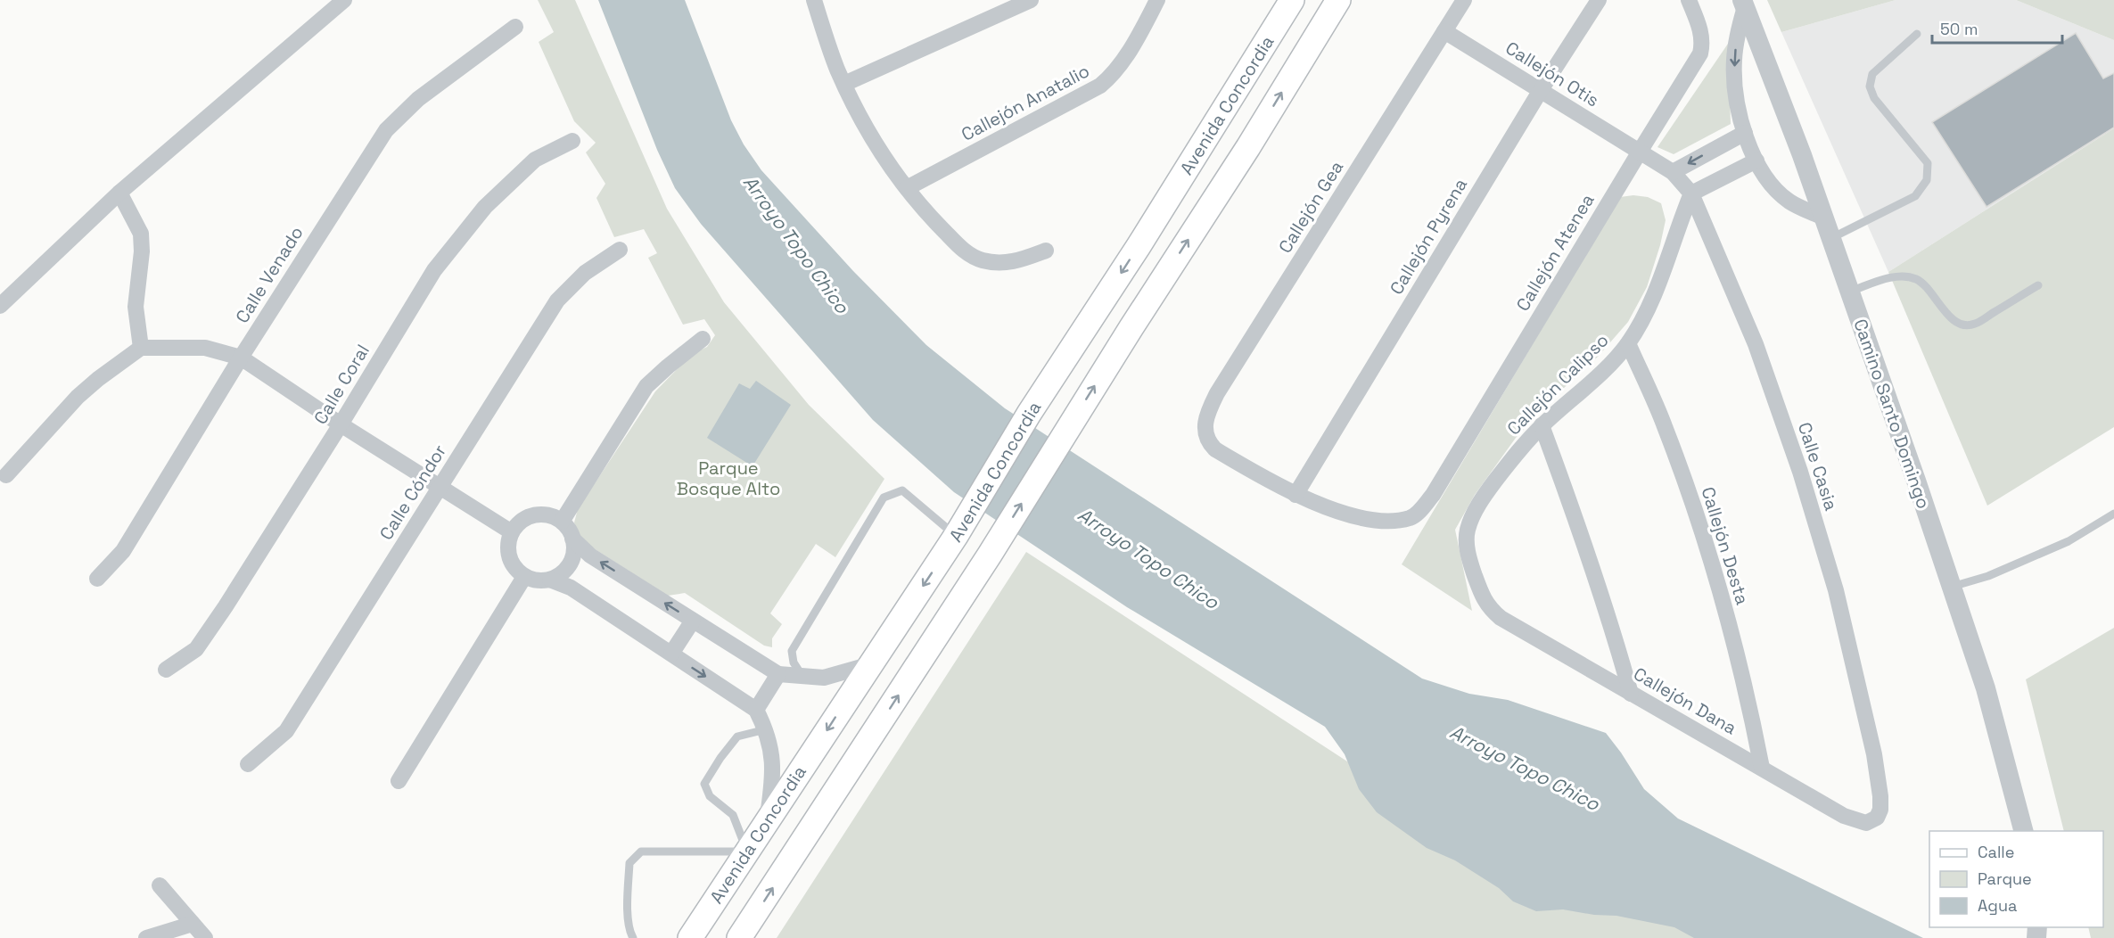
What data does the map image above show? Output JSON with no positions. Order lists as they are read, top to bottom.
{
  "streets": {
    "main road": ["Avenida Concordia"],
    "street": [
      "Callejón Otis",
      "Callejón Anatalio",
      "Callejón Gea",
      "Callejón Pyrena",
      "Callejón Atenea",
      "Calle Venado",
      "Calle Coral",
      "Callejón Calipso",
      "Camino Santo Domingo",
      "Calle Casia",
      "Calle Cóndor",
      "Callejón Desta",
      "Callejón Dana"
    ]
  },
  "crossings": [
    ["Callejón Otis", "Callejón Gea"],
    ["Callejón Otis", "Callejón Pyrena"],
    ["Callejón Otis", "Callejón Atenea"],
    ["Callejón Otis", "Calle Casia"],
    ["Callejón Gea", "Callejón Pyrena"],
    ["Callejón Gea", "Callejón Atenea"],
    ["Callejón Pyrena", "Callejón Atenea"],
    ["Callejón Atenea", "Calle Casia"],
    ["Callejón Calipso", "Calle Casia"],
    ["Callejón Calipso", "Callejón Desta"],
    ["Callejón Calipso", "Callejón Dana"],
    ["Calle Casia", "Callejón Dana"],
    ["Callejón Desta", "Callejón Dana"]
  ],
  "water": ["Arroyo Topo Chico"],
  "parks": ["Parque Bosque Alto"],
  "legend": ["Calle", "Parque", "Agua"],
  "scale_bar": "50 m"
}
